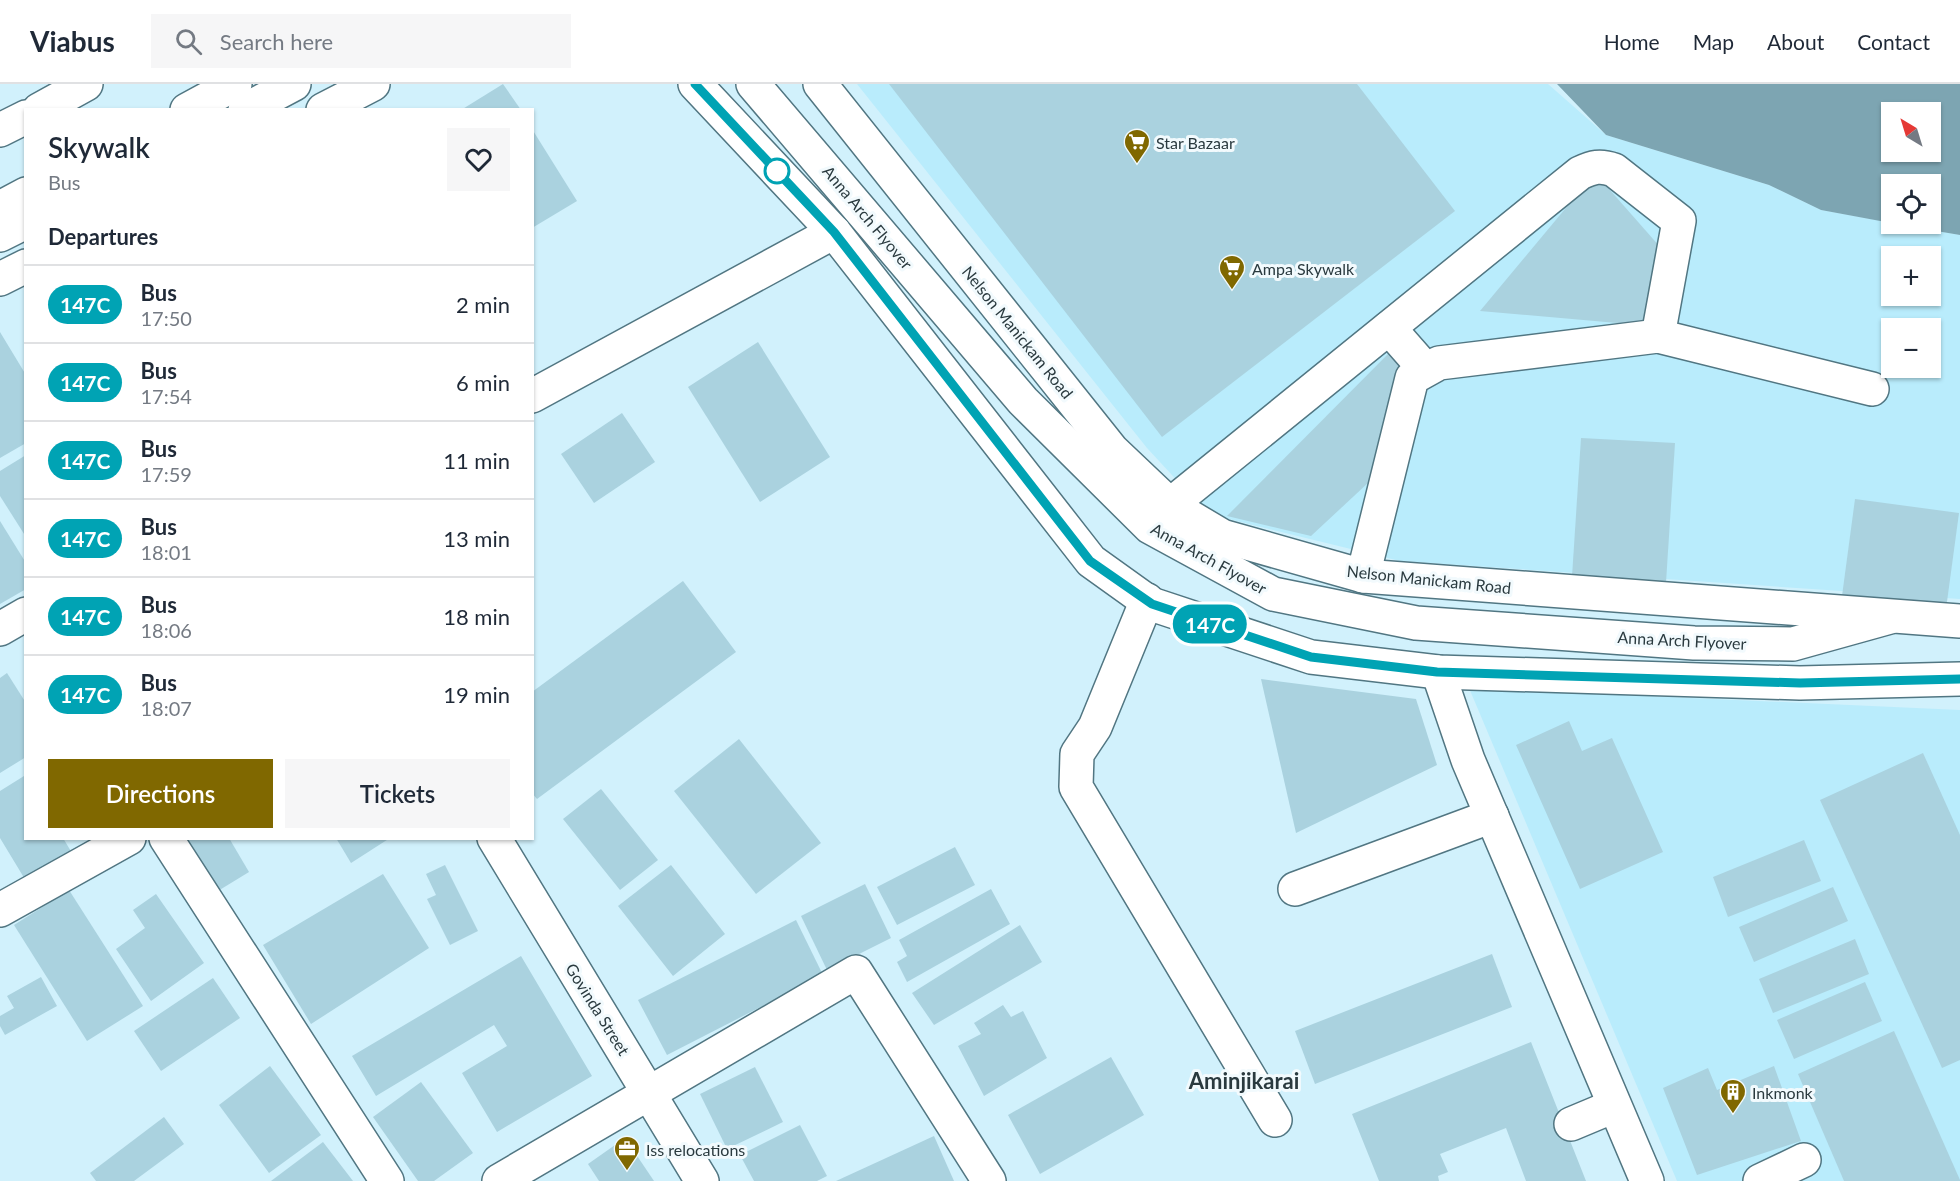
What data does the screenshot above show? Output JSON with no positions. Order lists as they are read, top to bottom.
{
  "streets": {
    "main road": ["Anna Arch Flyover", "Nelson Manickam Road", "Govinda Street"]
  },
  "crossings": [
    ["Anna Arch Flyover", "Nelson Manickam Road"]
  ],
  "districts": ["Aminjikarai"],
  "places": {
    "supermarket": ["Star Bazaar", "Ampa Skywalk"],
    "building": ["Inkmonk"],
    "office": ["Iss relocations"]
  },
  "lines": ["bus line 147C"],
  "north": "top left",
  "page": {
    "header": "Viabus",
    "search": "Search here",
    "nav": [
      "Home",
      "Map",
      "About",
      "Contact"
    ],
    "on_map": "147C",
    "map_buttons": ["+", "−"],
    "heading": [
      ["Skywalk", "Bus"],
      "Departures"
    ],
    "list": [
      {
        "mark": "147C",
        "name": "Bus",
        "note": "17:50",
        "value": "2 min"
      },
      {
        "mark": "147C",
        "name": "Bus",
        "note": "17:54",
        "value": "6 min"
      },
      {
        "mark": "147C",
        "name": "Bus",
        "note": "17:59",
        "value": "11 min"
      },
      {
        "mark": "147C",
        "name": "Bus",
        "note": "18:01",
        "value": "13 min"
      },
      {
        "mark": "147C",
        "name": "Bus",
        "note": "18:06",
        "value": "18 min"
      },
      {
        "mark": "147C",
        "name": "Bus",
        "note": "18:07",
        "value": "19 min"
      }
    ],
    "buttons": ["Directions", "Tickets"]
  }
}
